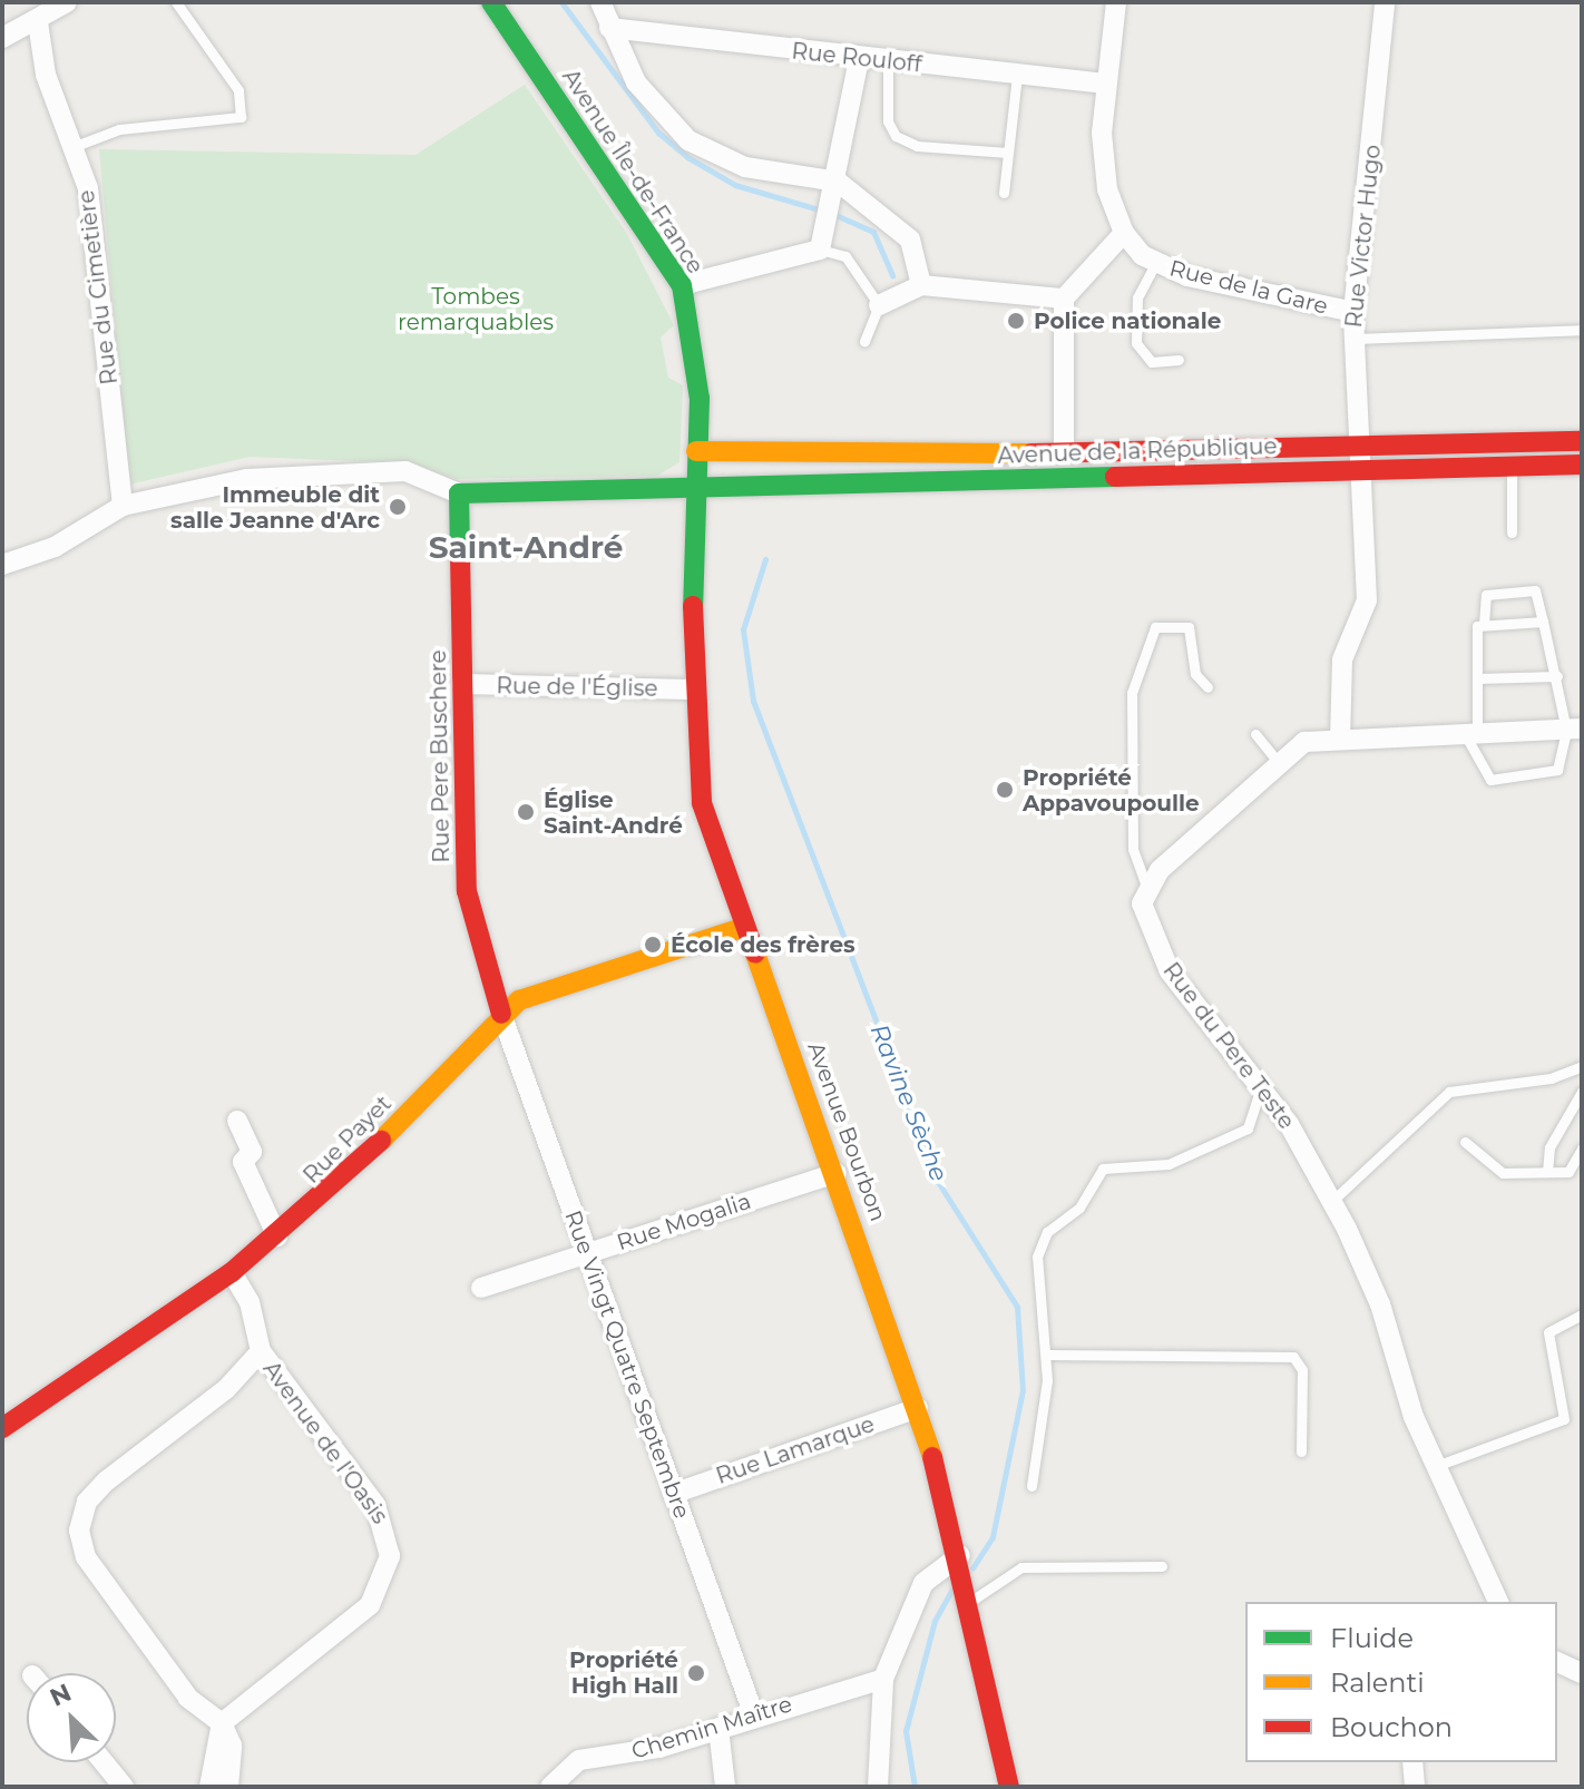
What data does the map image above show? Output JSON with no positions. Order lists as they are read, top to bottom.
{
  "streets": {
    "main road": [
      "Avenue Île-de-France",
      "Avenue de la République",
      "Rue Pere Buschere",
      "Avenue Bourbon",
      "Rue Payet"
    ],
    "street": [
      "Rue Rouloff",
      "Rue Victor Hugo",
      "Rue du Cimetière",
      "Rue de la Gare",
      "Rue de l'Église",
      "Rue du Pere Teste",
      "Rue Mogalia",
      "Rue Vingt Quatre Septembre",
      "Avenue de l'Oasis",
      "Rue Lamarque",
      "Chemin Maître"
    ]
  },
  "crossings": [
    ["Rue Rouloff", "Rue de la Gare"],
    ["Avenue Île-de-France", "Avenue de la République"],
    ["Avenue Île-de-France", "Avenue Bourbon"],
    ["Rue Victor Hugo", "Rue de la Gare"],
    ["Rue Victor Hugo", "Avenue de la République"],
    ["Avenue de la République", "Rue Pere Buschere"],
    ["Avenue de la République", "Avenue Bourbon"],
    ["Rue de l'Église", "Rue Pere Buschere"],
    ["Rue de l'Église", "Avenue Bourbon"],
    ["Rue Pere Buschere", "Rue Payet"],
    ["Rue Pere Buschere", "Rue Vingt Quatre Septembre"],
    ["Avenue Bourbon", "Rue Payet"],
    ["Avenue Bourbon", "Rue Mogalia"],
    ["Avenue Bourbon", "Rue Lamarque"],
    ["Rue Payet", "Rue Vingt Quatre Septembre"],
    ["Rue Mogalia", "Rue Vingt Quatre Septembre"],
    ["Rue Vingt Quatre Septembre", "Rue Lamarque"],
    ["Rue Vingt Quatre Septembre", "Chemin Maître"]
  ],
  "districts": ["Saint-André"],
  "water": ["Ravine Sèche"],
  "parks": ["Tombes remarquables"],
  "places": [
    "Police nationale",
    "Immeuble dit salle Jeanne d'Arc",
    "Propriété Appavoupoulle",
    "Église Saint-André",
    "École des frères",
    "Propriété High Hall"
  ],
  "legend": ["Fluide", "Ralenti", "Bouchon"],
  "north": "top left"
}
